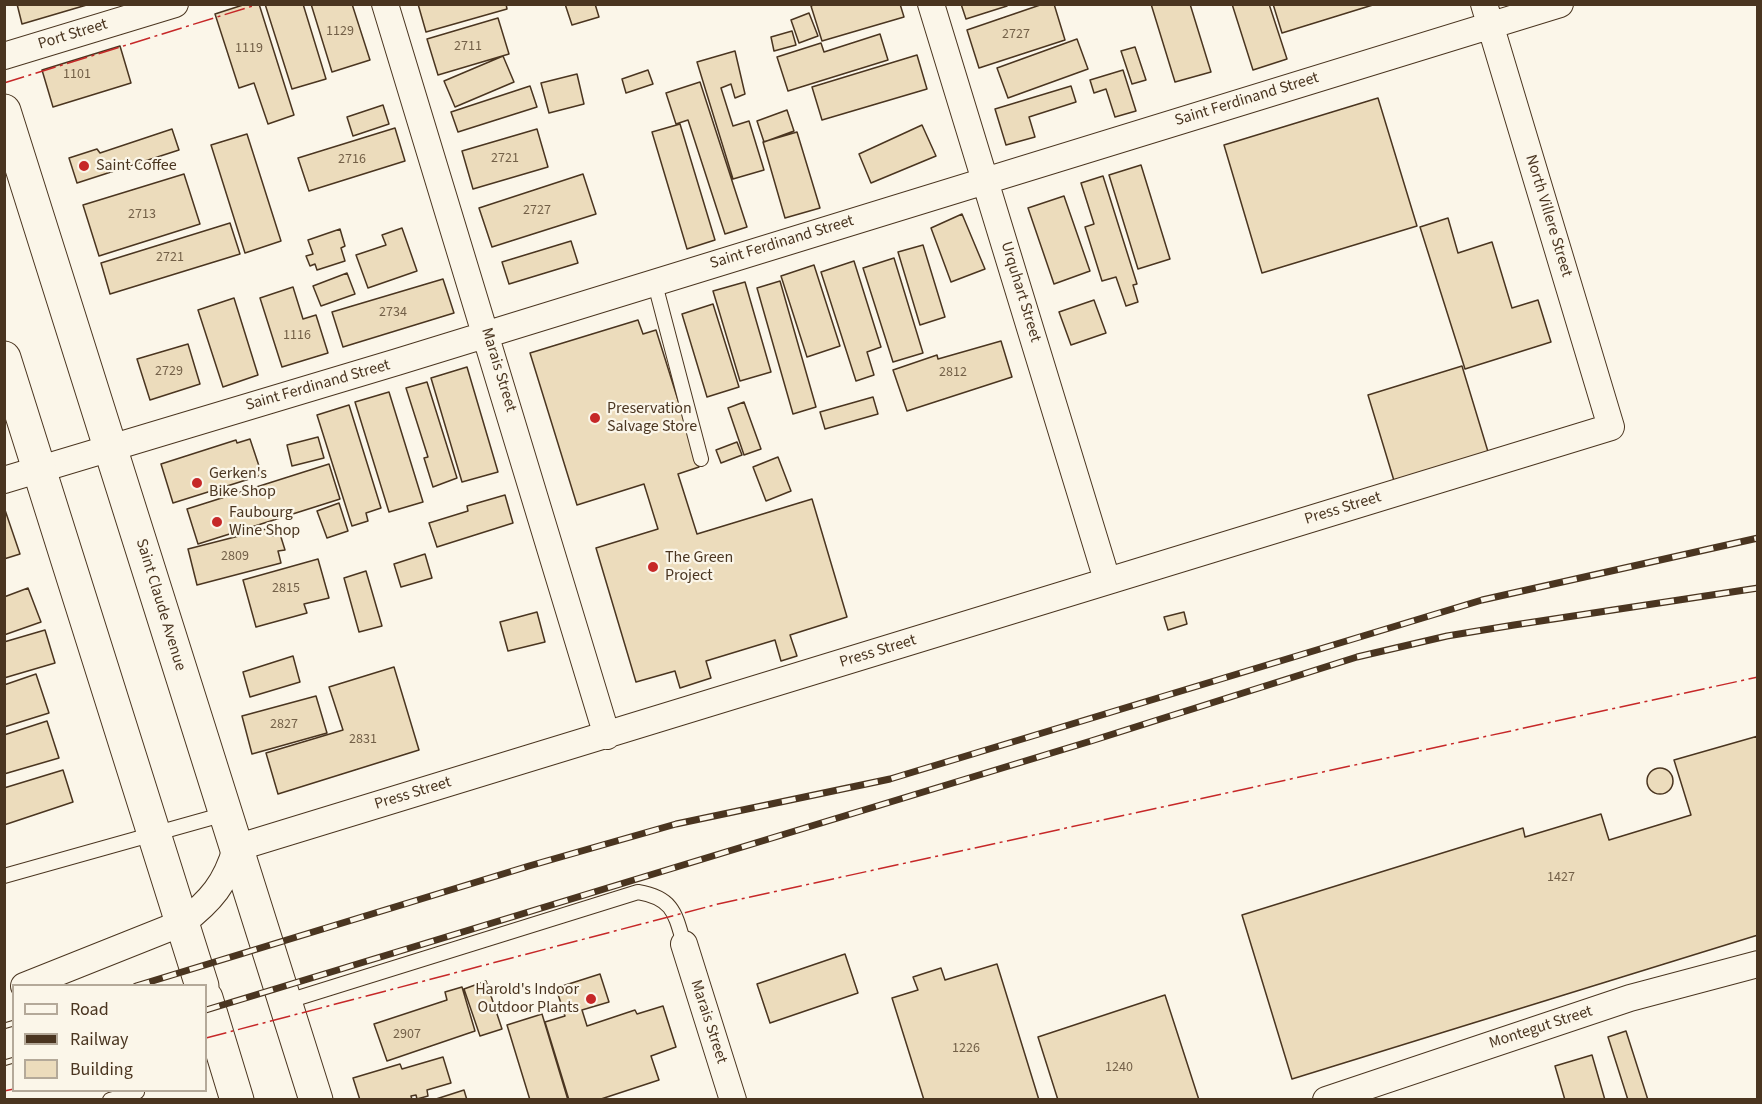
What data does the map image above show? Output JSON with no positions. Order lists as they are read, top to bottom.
{
  "streets": {
    "main road": ["Saint Claude Avenue"],
    "street": [
      "Port Street",
      "Saint Ferdinand Street",
      "North Villere Street",
      "Urquhart Street",
      "Marais Street",
      "Press Street",
      "Montegut Street"
    ]
  },
  "crossings": [
    ["Saint Ferdinand Street", "North Villere Street"],
    ["Saint Ferdinand Street", "Urquhart Street"],
    ["Saint Ferdinand Street", "Marais Street"],
    ["Saint Ferdinand Street", "Saint Claude Avenue"],
    ["North Villere Street", "Press Street"],
    ["Urquhart Street", "Press Street"],
    ["Marais Street", "Press Street"],
    ["Press Street", "Saint Claude Avenue"]
  ],
  "places": [
    "Saint Coffee",
    "Preservation Salvage Store",
    "Gerken's Bike Shop",
    "Faubourg Wine Shop",
    "The Green Project",
    "Harold's Indoor Outdoor Plants"
  ],
  "house_numbers": [
    "1129",
    "2727",
    "2711",
    "1119",
    "1101",
    "2721",
    "2716",
    "2727",
    "2713",
    "2721",
    "2734",
    "1116",
    "2729",
    "2812",
    "2809",
    "2815",
    "2827",
    "2831",
    "1427",
    "2907",
    "1226",
    "1240"
  ],
  "legend": ["Road", "Railway", "Building"]
}
